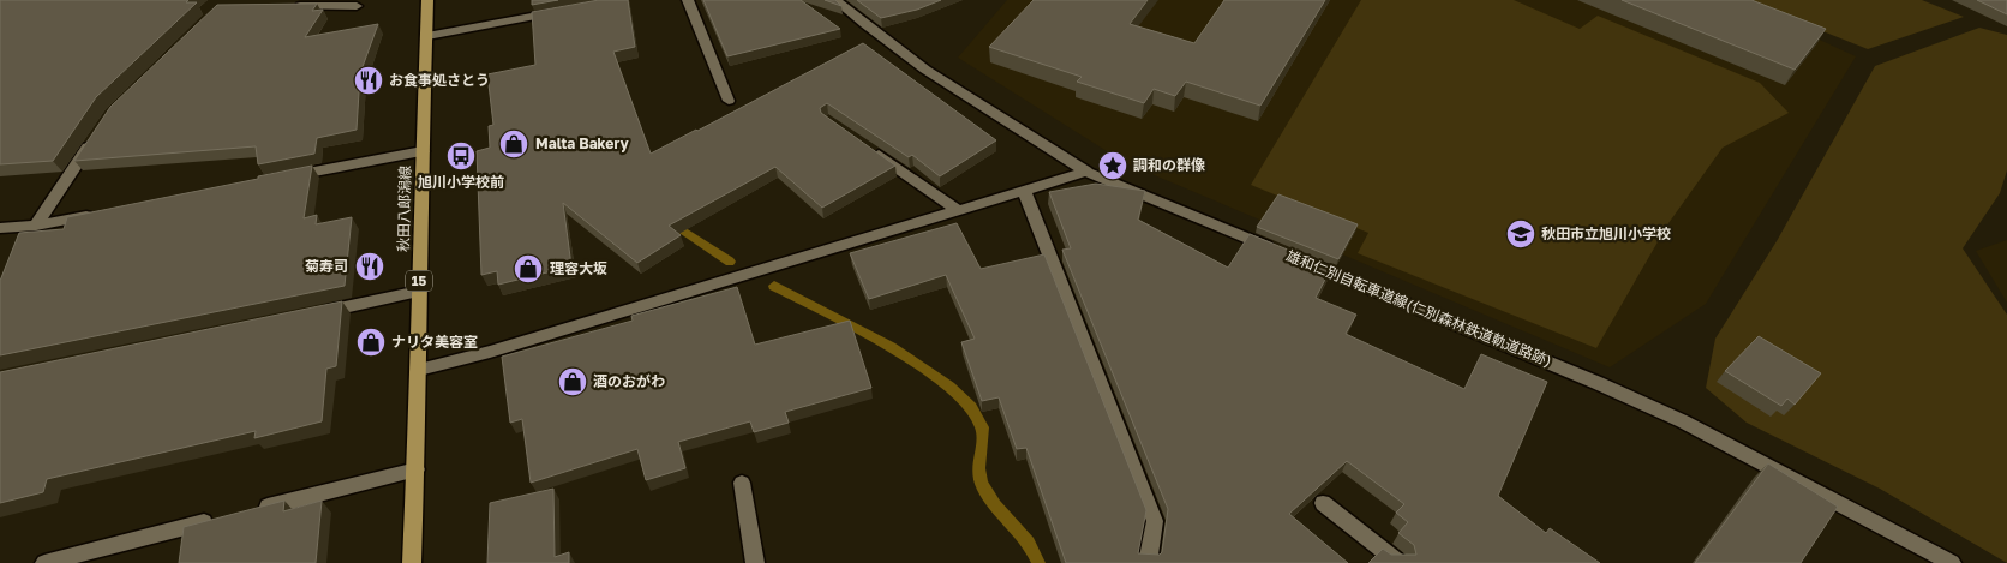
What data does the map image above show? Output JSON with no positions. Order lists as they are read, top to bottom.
{
  "streets": {
    "main road": ["秋田八郎潟線", "15"],
    "street": ["雄和仁別自転車道線(仁別森林鉄道軌道路跡)"]
  },
  "places": {
    "restaurant": ["お食事処さとう", "菊寿司"],
    "shop": [
      "Malta Bakery",
      "理容大坂",
      "ナリタ美容室",
      "酒のおがわ"
    ],
    "bus stop": ["旭川小学校前"],
    "place": ["調和の群像"],
    "school or university": ["秋田市立旭川小学校"]
  }
}
